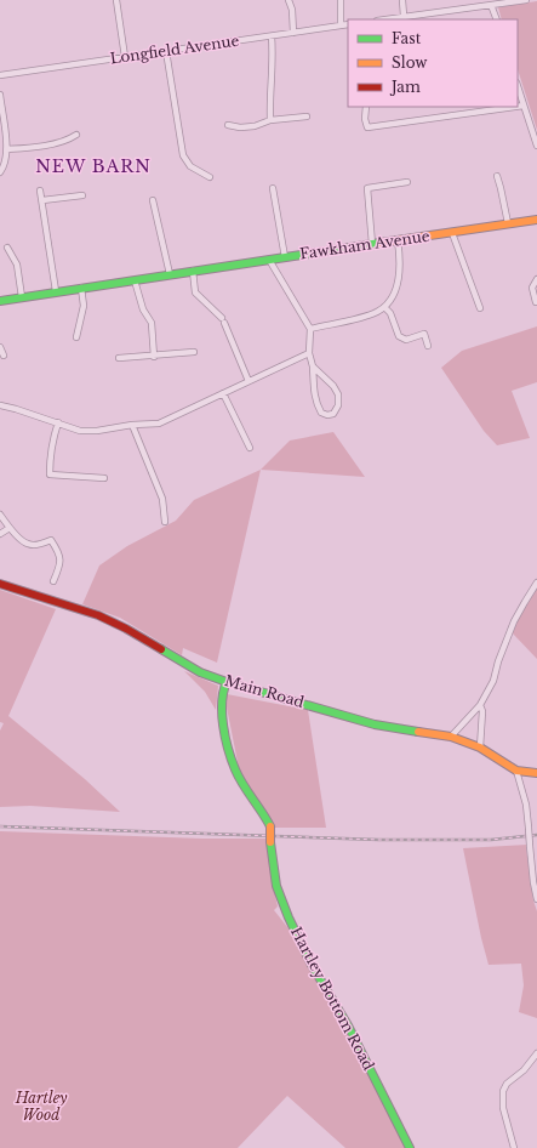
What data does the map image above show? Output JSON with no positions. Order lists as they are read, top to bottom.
{
  "streets": {
    "street": [
      "Longfield Avenue",
      "Fawkham Avenue",
      "Main Road",
      "Hartley Bottom Road"
    ]
  },
  "crossings": [
    ["Main Road", "Hartley Bottom Road"]
  ],
  "districts": ["NEW BARN"],
  "parks": ["Hartley Wood"],
  "legend": ["Fast", "Slow", "Jam"]
}
